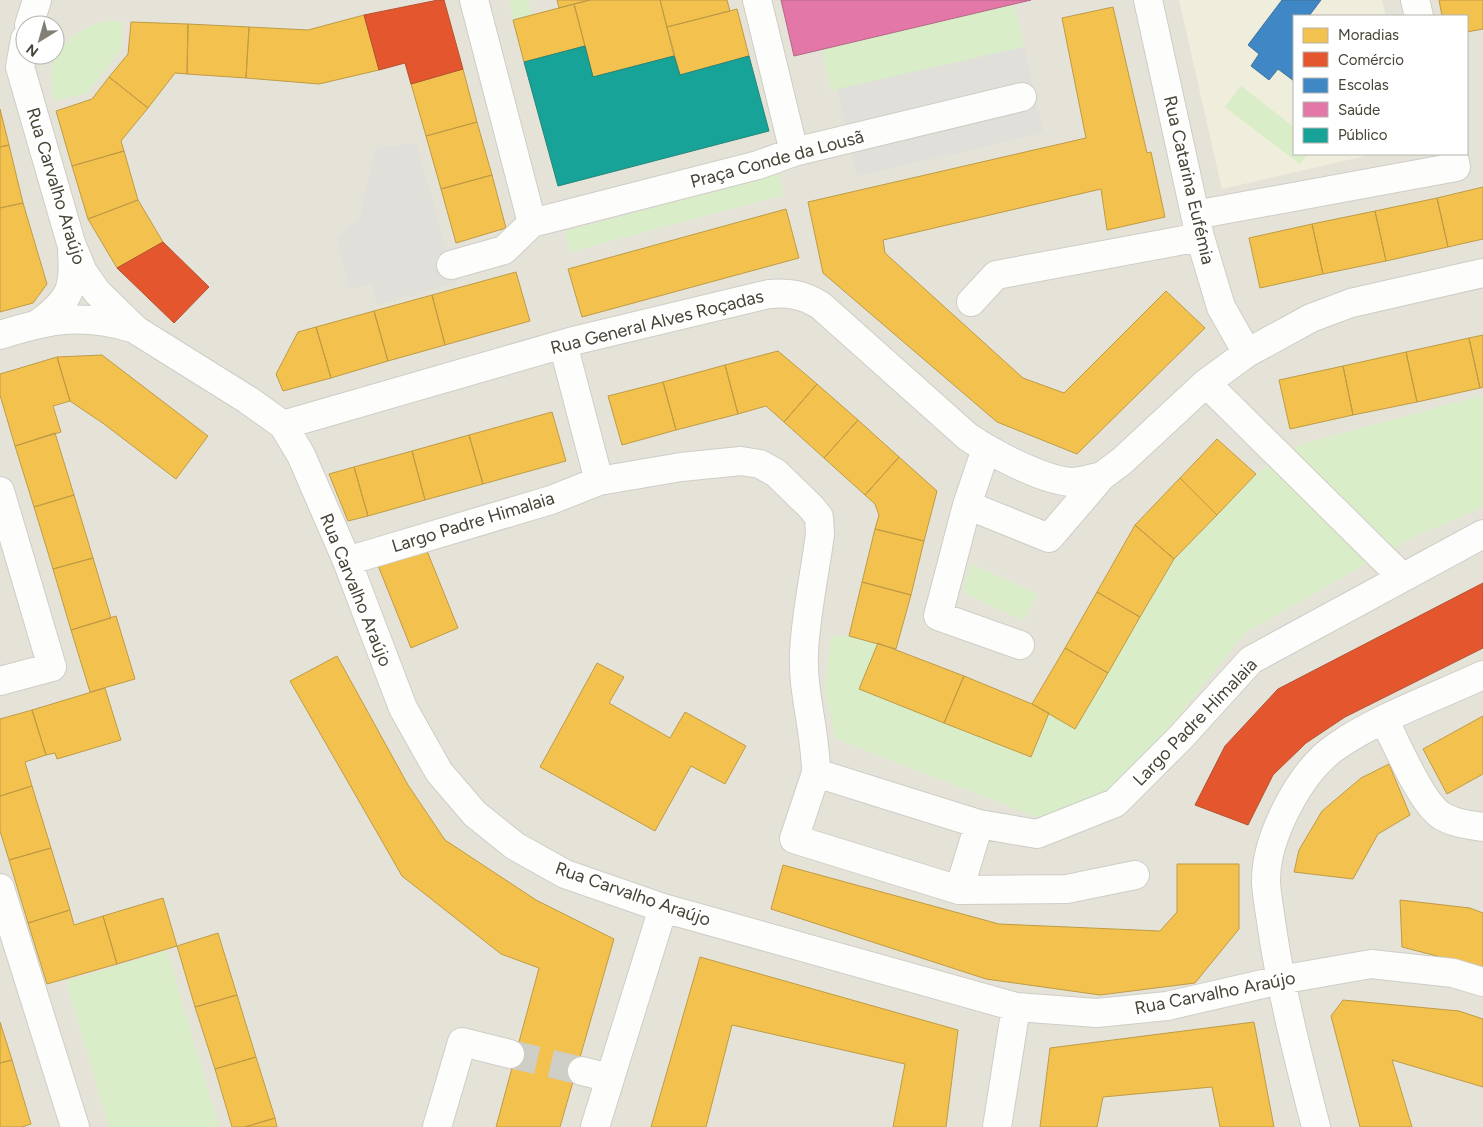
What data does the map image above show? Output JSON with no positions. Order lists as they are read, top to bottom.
{
  "streets": {
    "street": [
      "Praça Conde da Lousã",
      "Rua Catarina Eufémia",
      "Rua Carvalho Araújo",
      "Rua General Alves Roçadas",
      "Largo Padre Himalaia"
    ]
  },
  "crossings": [
    ["Rua Carvalho Araújo", "Rua General Alves Roçadas"],
    ["Rua Carvalho Araújo", "Largo Padre Himalaia"]
  ],
  "legend": [
    "Moradias",
    "Comércio",
    "Escolas",
    "Saúde",
    "Público"
  ],
  "north": "bottom left"
}
